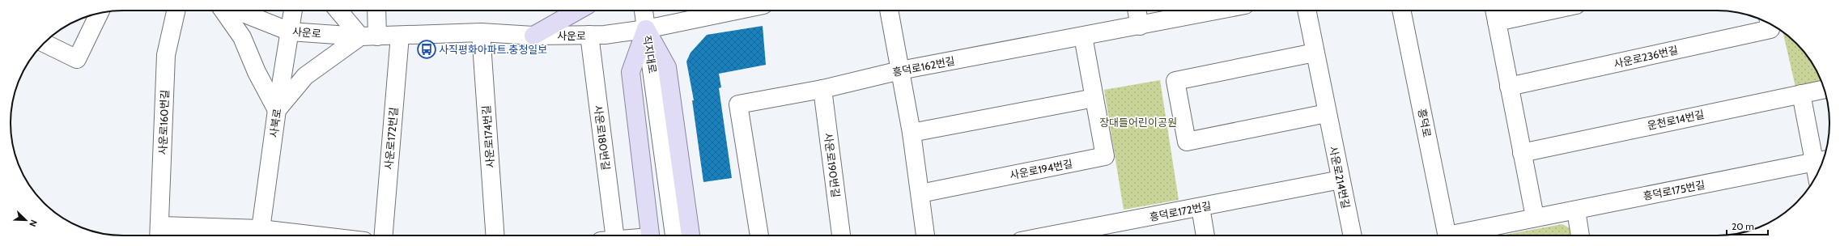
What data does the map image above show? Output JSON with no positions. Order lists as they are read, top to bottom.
{
  "streets": {
    "street": [
      "사운로",
      "직지대로",
      "사운로236번길",
      "흥덕로162번길",
      "운천로14번길",
      "사운로160번길",
      "사북로",
      "흥덕로",
      "사운로174번길",
      "사운로180번길",
      "사운로172번길",
      "사운로190번길",
      "사운로194번길",
      "사운로214번길",
      "흥덕로175번길",
      "흥덕로172번길"
    ]
  },
  "crossings": [
    ["사운로", "직지대로"],
    ["사운로", "사북로"],
    ["사운로", "사운로174번길"],
    ["사운로", "사운로180번길"],
    ["사운로", "사운로172번길"],
    ["흥덕로162번길", "사운로190번길"],
    ["흥덕로162번길", "사운로194번길"],
    ["사운로214번길", "흥덕로172번길"]
  ],
  "parks": ["장대들어린이공원"],
  "places": {
    "bus stop": ["사직평화아파트.충청일보"]
  },
  "scale_bar": "20 m",
  "north": "bottom right"
}
